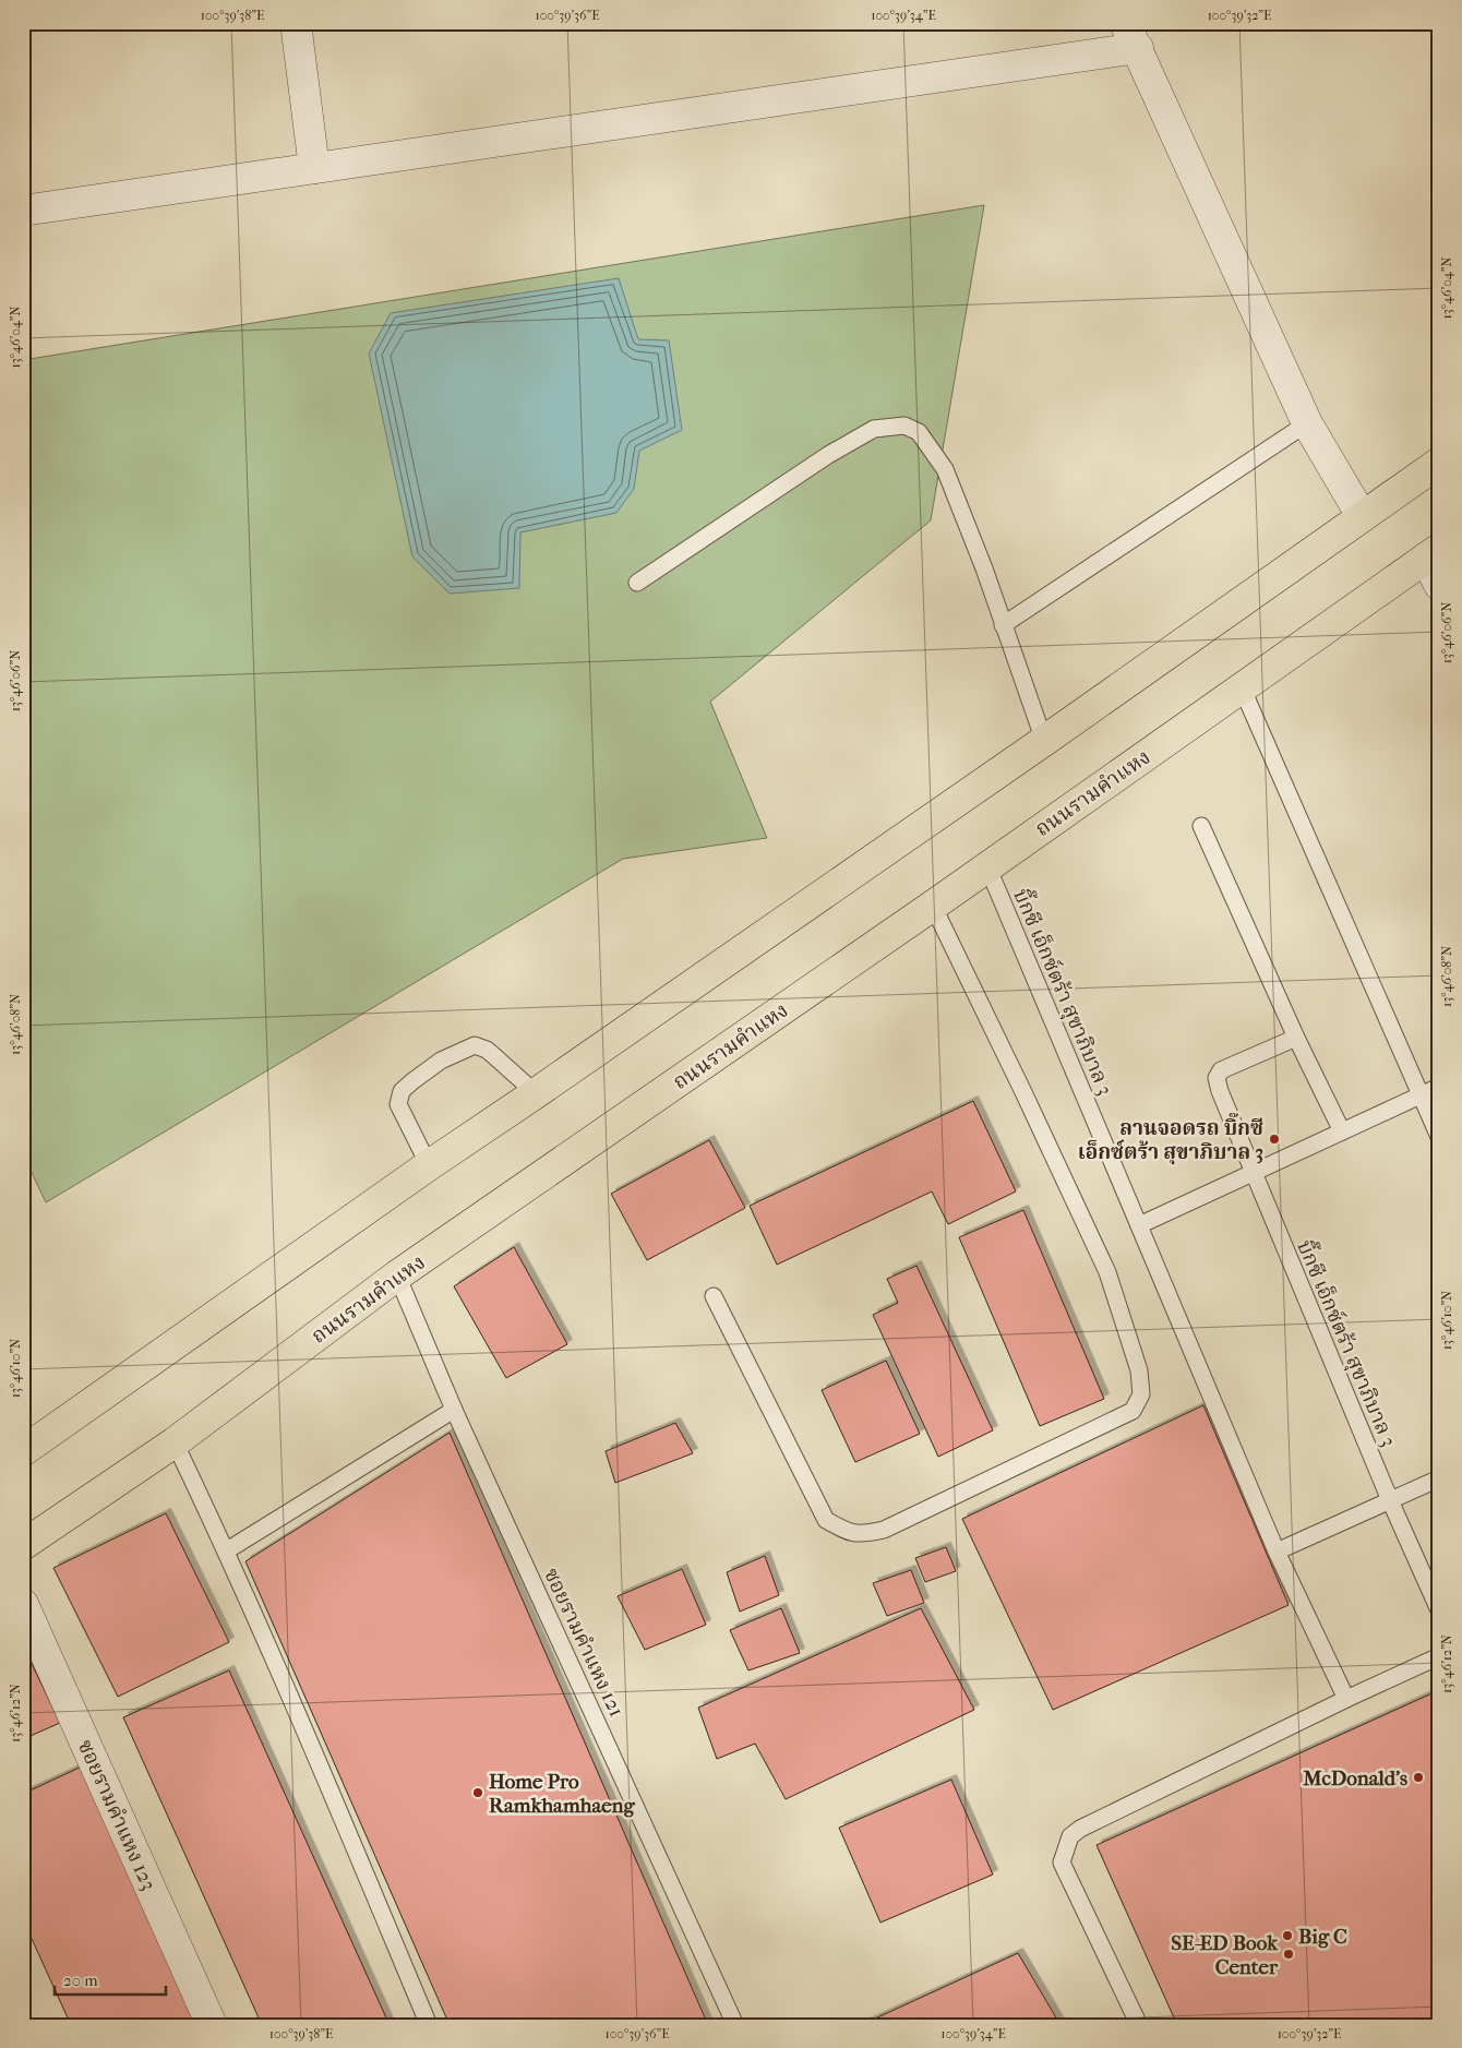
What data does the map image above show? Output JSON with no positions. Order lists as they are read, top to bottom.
{
  "streets": {
    "main road": ["ถนนรามคำแหง"],
    "street": ["ซอยรามคำแหง 123"],
    "lane": ["บิ๊กซี เอ็กซ์ตร้า สุขาภิบาล 3", "ซอยรามคำแหง 121"]
  },
  "crossings": [
    ["ถนนรามคำแหง", "บิ๊กซี เอ็กซ์ตร้า สุขาภิบาล 3"],
    ["ถนนรามคำแหง", "ซอยรามคำแหง 121"]
  ],
  "places": [
    "ลานจอดรถ บิ๊กซี เอ็กซ์ตร้า สุขาภิบาล 3",
    "McDonald's",
    "Home Pro Ramkhamhaeng",
    "Big C",
    "SE-ED Book Center"
  ],
  "scale_bar": "20 m",
  "coordinates": [
    "100°39'38\"E",
    "100°39'36\"E",
    "100°39'34\"E",
    "100°39'32\"E",
    "13°46'04\"N",
    "13°46'06\"N",
    "13°46'08\"N",
    "13°46'10\"N",
    "13°46'12\"N"
  ]
}
